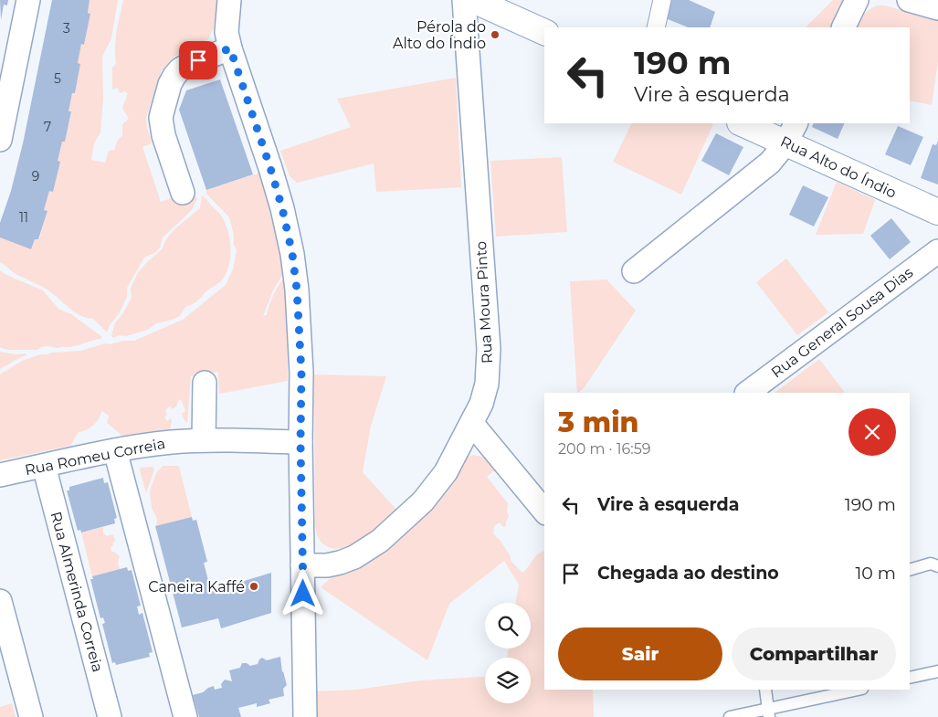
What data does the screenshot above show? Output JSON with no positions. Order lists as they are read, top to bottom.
{
  "streets": {
    "main road": ["Rua Alto do Índio"],
    "street": [
      "Rua Moura Pinto",
      "Rua General Sousa Dias",
      "Rua Romeu Correia",
      "Rua Almerinda Correia"
    ]
  },
  "crossings": [
    ["Rua Romeu Correia", "Rua Almerinda Correia"]
  ],
  "places": ["Pérola do Alto do Índio", "Caneira Kaffé"],
  "house_numbers": [
    "3",
    "5",
    "7",
    "9",
    "11"
  ],
  "page": {
    "turn": ["190 m", "Vire à esquerda"],
    "heading": ["3 min", "200 m · 16:59"],
    "list": [
      {
        "name": "Vire à esquerda",
        "value": "190 m"
      },
      {
        "name": "Chegada ao destino",
        "value": "10 m"
      }
    ],
    "buttons": ["Sair", "Compartilhar"]
  }
}
